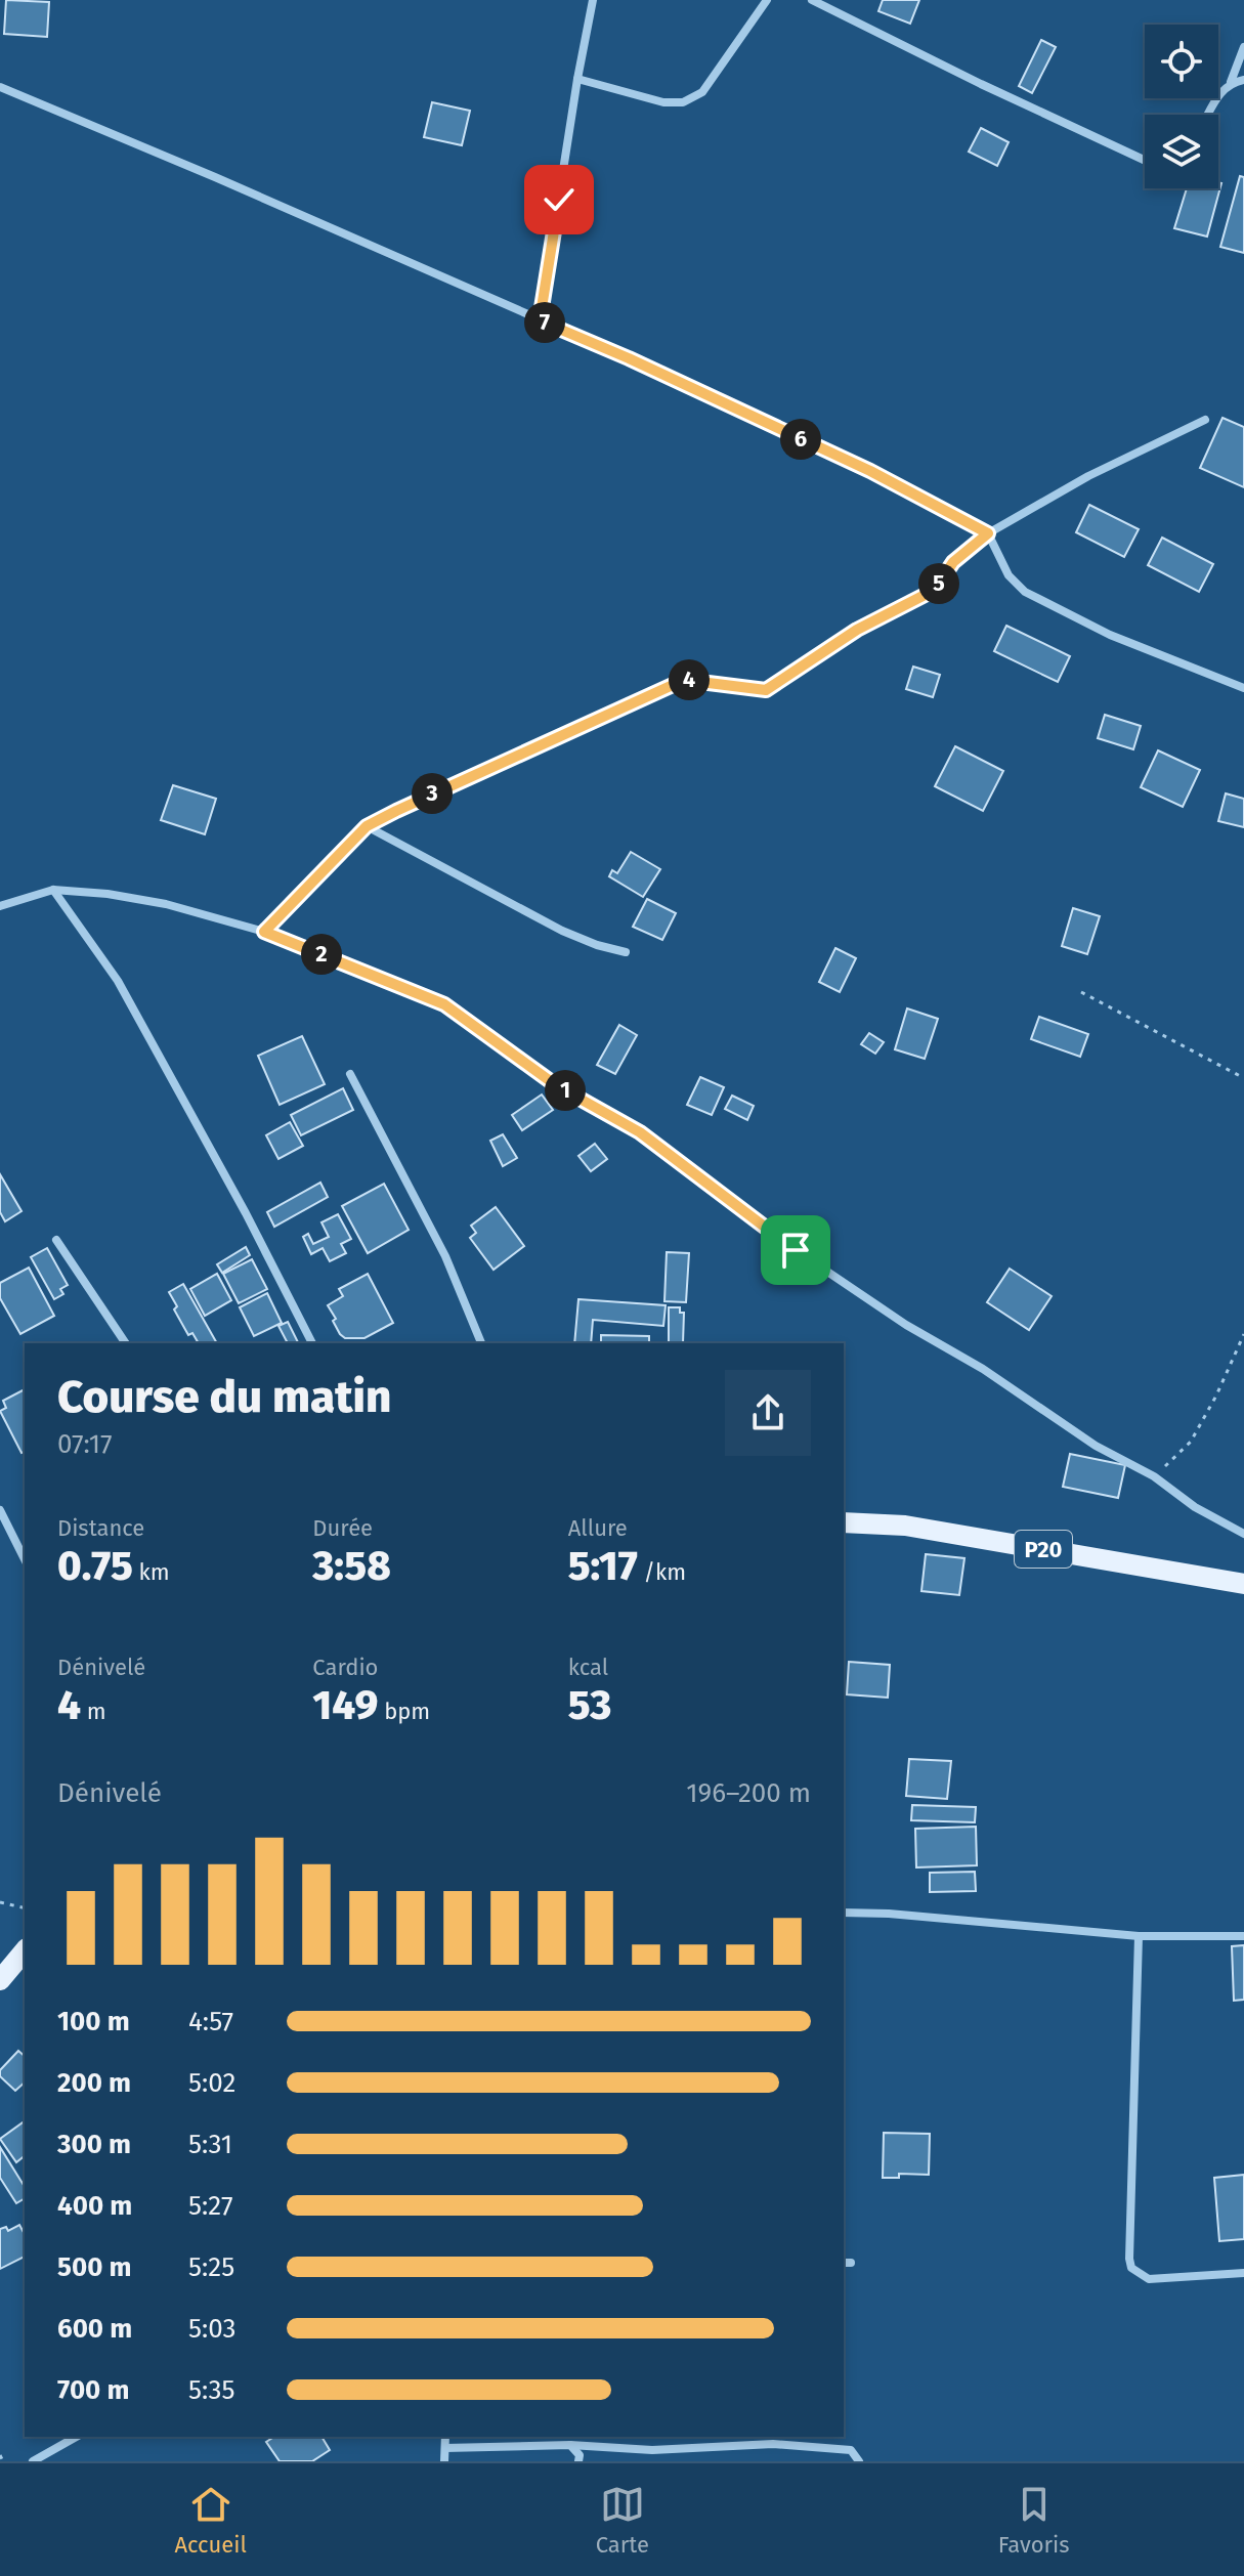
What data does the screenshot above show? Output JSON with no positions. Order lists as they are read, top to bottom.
{
  "streets": {
    "main road": ["P20"]
  },
  "page": {
    "pins": [
      "7",
      "6",
      "5",
      "4",
      "3",
      "2",
      "1"
    ],
    "heading": ["Course du matin", "07:17"],
    "stats": [
      ["Distance", "0.75 km"],
      ["Durée", "3:58"],
      ["Allure", "5:17 /km"],
      ["Dénivelé", "4 m"],
      ["Cardio", "149 bpm"],
      ["kcal", "53"]
    ],
    "chart": ["Dénivelé", "196–200 m"],
    "list": [
      {
        "name": "100 m",
        "note": "4:57"
      },
      {
        "name": "200 m",
        "note": "5:02"
      },
      {
        "name": "300 m",
        "note": "5:31"
      },
      {
        "name": "400 m",
        "note": "5:27"
      },
      {
        "name": "500 m",
        "note": "5:25"
      },
      {
        "name": "600 m",
        "note": "5:03"
      },
      {
        "name": "700 m",
        "note": "5:35"
      }
    ],
    "tabs": ["Accueil", "Carte", "Favoris"]
  }
}
